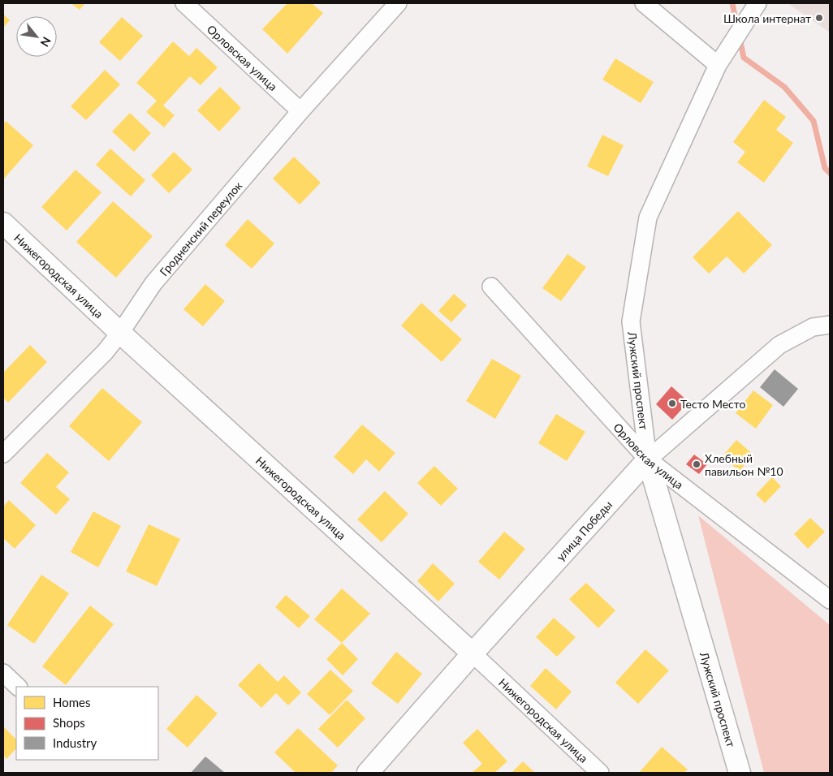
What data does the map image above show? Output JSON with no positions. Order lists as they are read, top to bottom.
{
  "streets": {
    "street": [
      "Орловская улица",
      "Гродненский переулок",
      "Нижегородская улица",
      "Лужский проспект",
      "улица Победы"
    ]
  },
  "crossings": [
    ["Орловская улица", "Гродненский переулок"],
    ["Орловская улица", "Лужский проспект"],
    ["Орловская улица", "улица Победы"],
    ["Гродненский переулок", "Нижегородская улица"],
    ["Нижегородская улица", "улица Победы"],
    ["Лужский проспект", "улица Победы"]
  ],
  "places": ["Школа интернат", "Тесто Место", "Хлебный павильон №10"],
  "legend": ["Homes", "Shops", "Industry"],
  "north": "bottom right"
}
